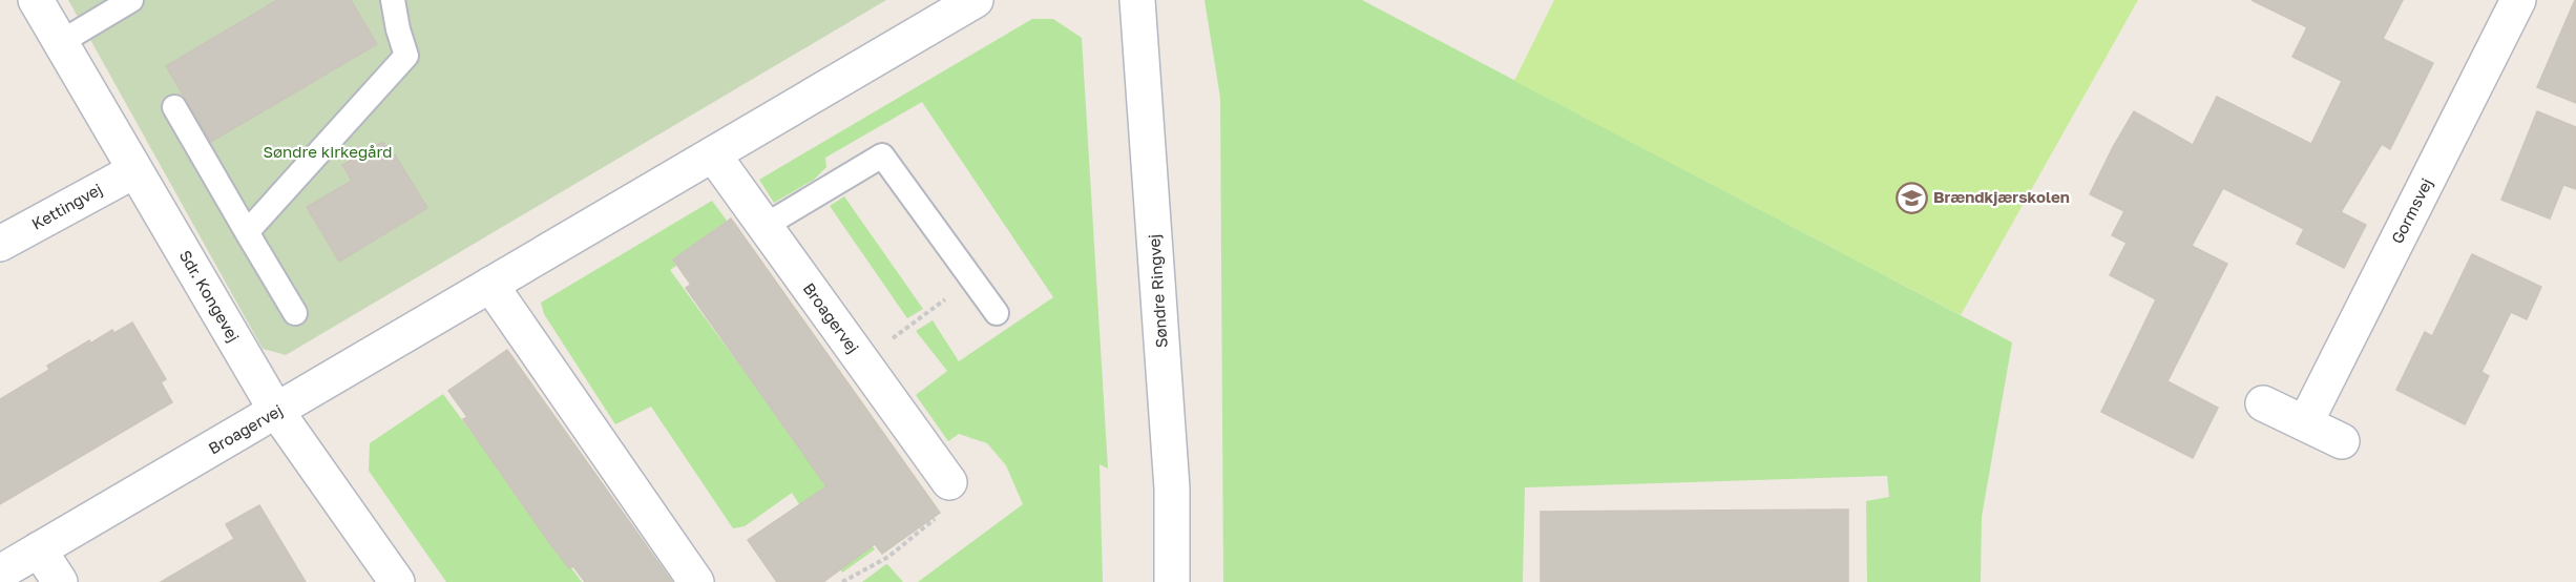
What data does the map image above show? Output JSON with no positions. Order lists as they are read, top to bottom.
{
  "streets": {
    "street": [
      "Kettingvej",
      "Gormsvej",
      "Søndre Ringvej",
      "Sdr. Kongevej",
      "Broagervej"
    ]
  },
  "crossings": [
    ["Kettingvej", "Sdr. Kongevej"],
    ["Sdr. Kongevej", "Broagervej"]
  ],
  "parks": ["Søndre kirkegård"],
  "places": {
    "school or university": ["Brændkjærskolen"]
  }
}
